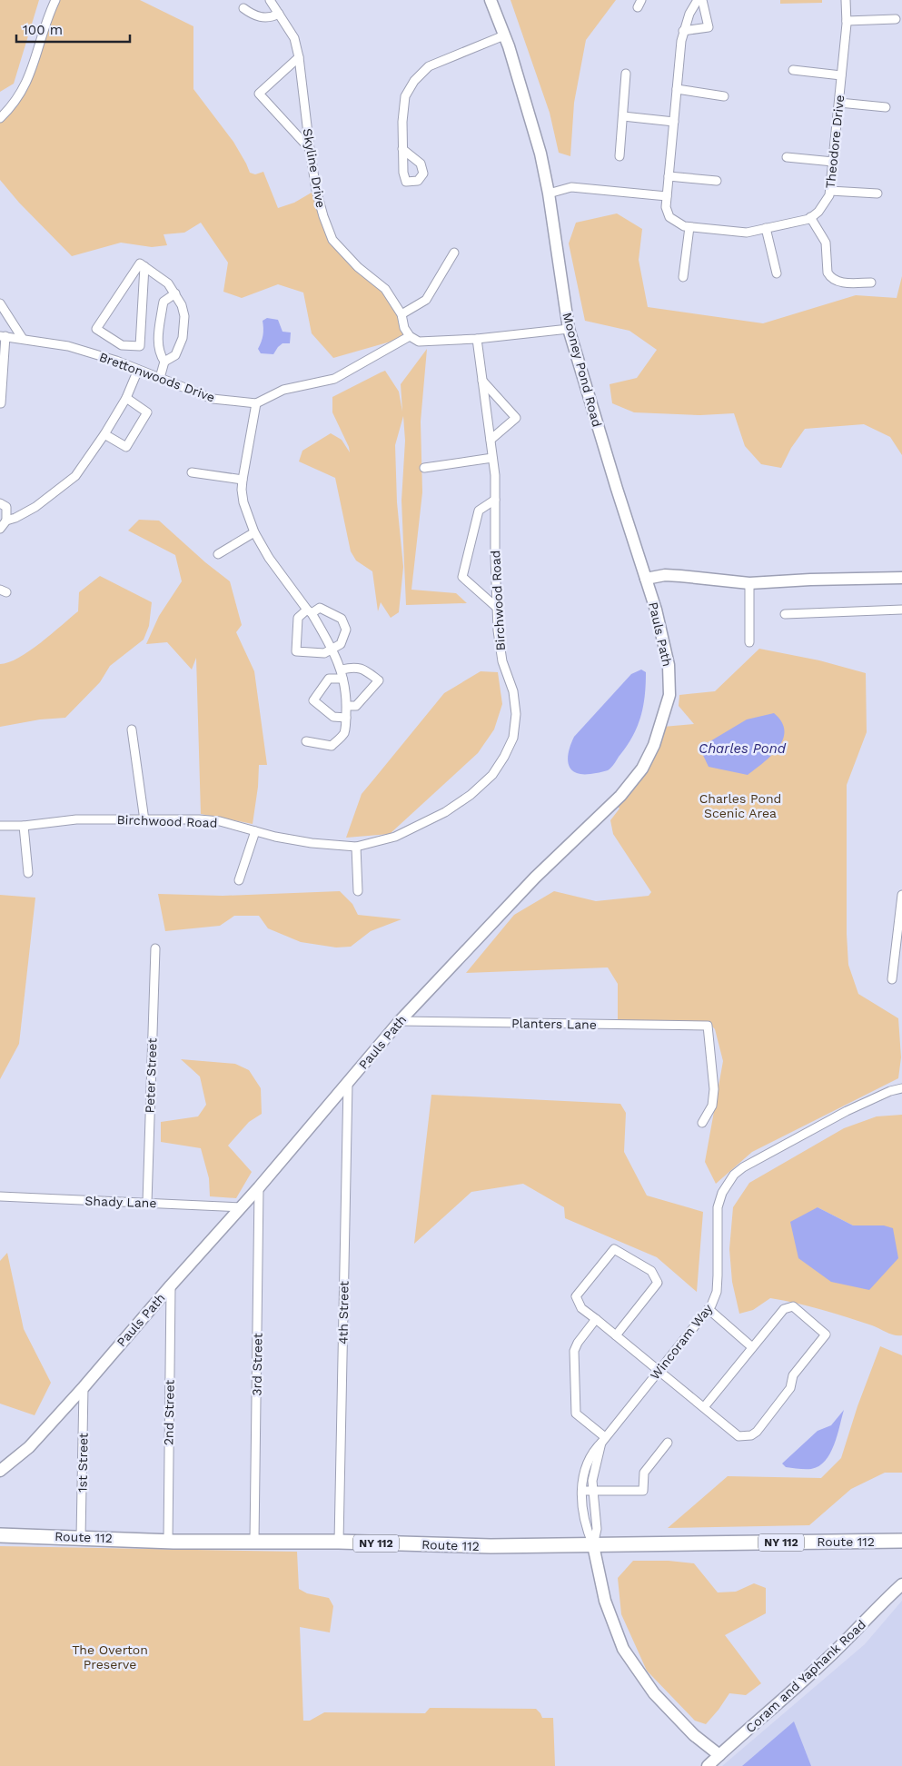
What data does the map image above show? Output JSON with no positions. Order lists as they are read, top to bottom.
{
  "streets": {
    "main road": ["Route 112", "NY 112"],
    "street": [
      "Theodore Drive",
      "Skyline Drive",
      "Mooney Pond Road",
      "Brettonwoods Drive",
      "Birchwood Road",
      "Pauls Path",
      "Planters Lane",
      "Peter Street",
      "Shady Lane",
      "4th Street",
      "Wincoram Way",
      "3rd Street",
      "2nd Street",
      "1st Street",
      "Coram and Yaphank Road"
    ]
  },
  "crossings": [
    ["Mooney Pond Road", "Pauls Path"],
    ["Pauls Path", "Planters Lane"],
    ["Pauls Path", "Shady Lane"],
    ["Pauls Path", "4th Street"],
    ["Pauls Path", "3rd Street"],
    ["Pauls Path", "2nd Street"],
    ["Pauls Path", "1st Street"],
    ["Peter Street", "Shady Lane"],
    ["4th Street", "Route 112"],
    ["Wincoram Way", "Route 112"],
    ["3rd Street", "Route 112"],
    ["2nd Street", "Route 112"],
    ["1st Street", "Route 112"]
  ],
  "water": ["Charles Pond"],
  "parks": ["Charles Pond Scenic Area", "The Overton Preserve"],
  "scale_bar": "100 m"
}
